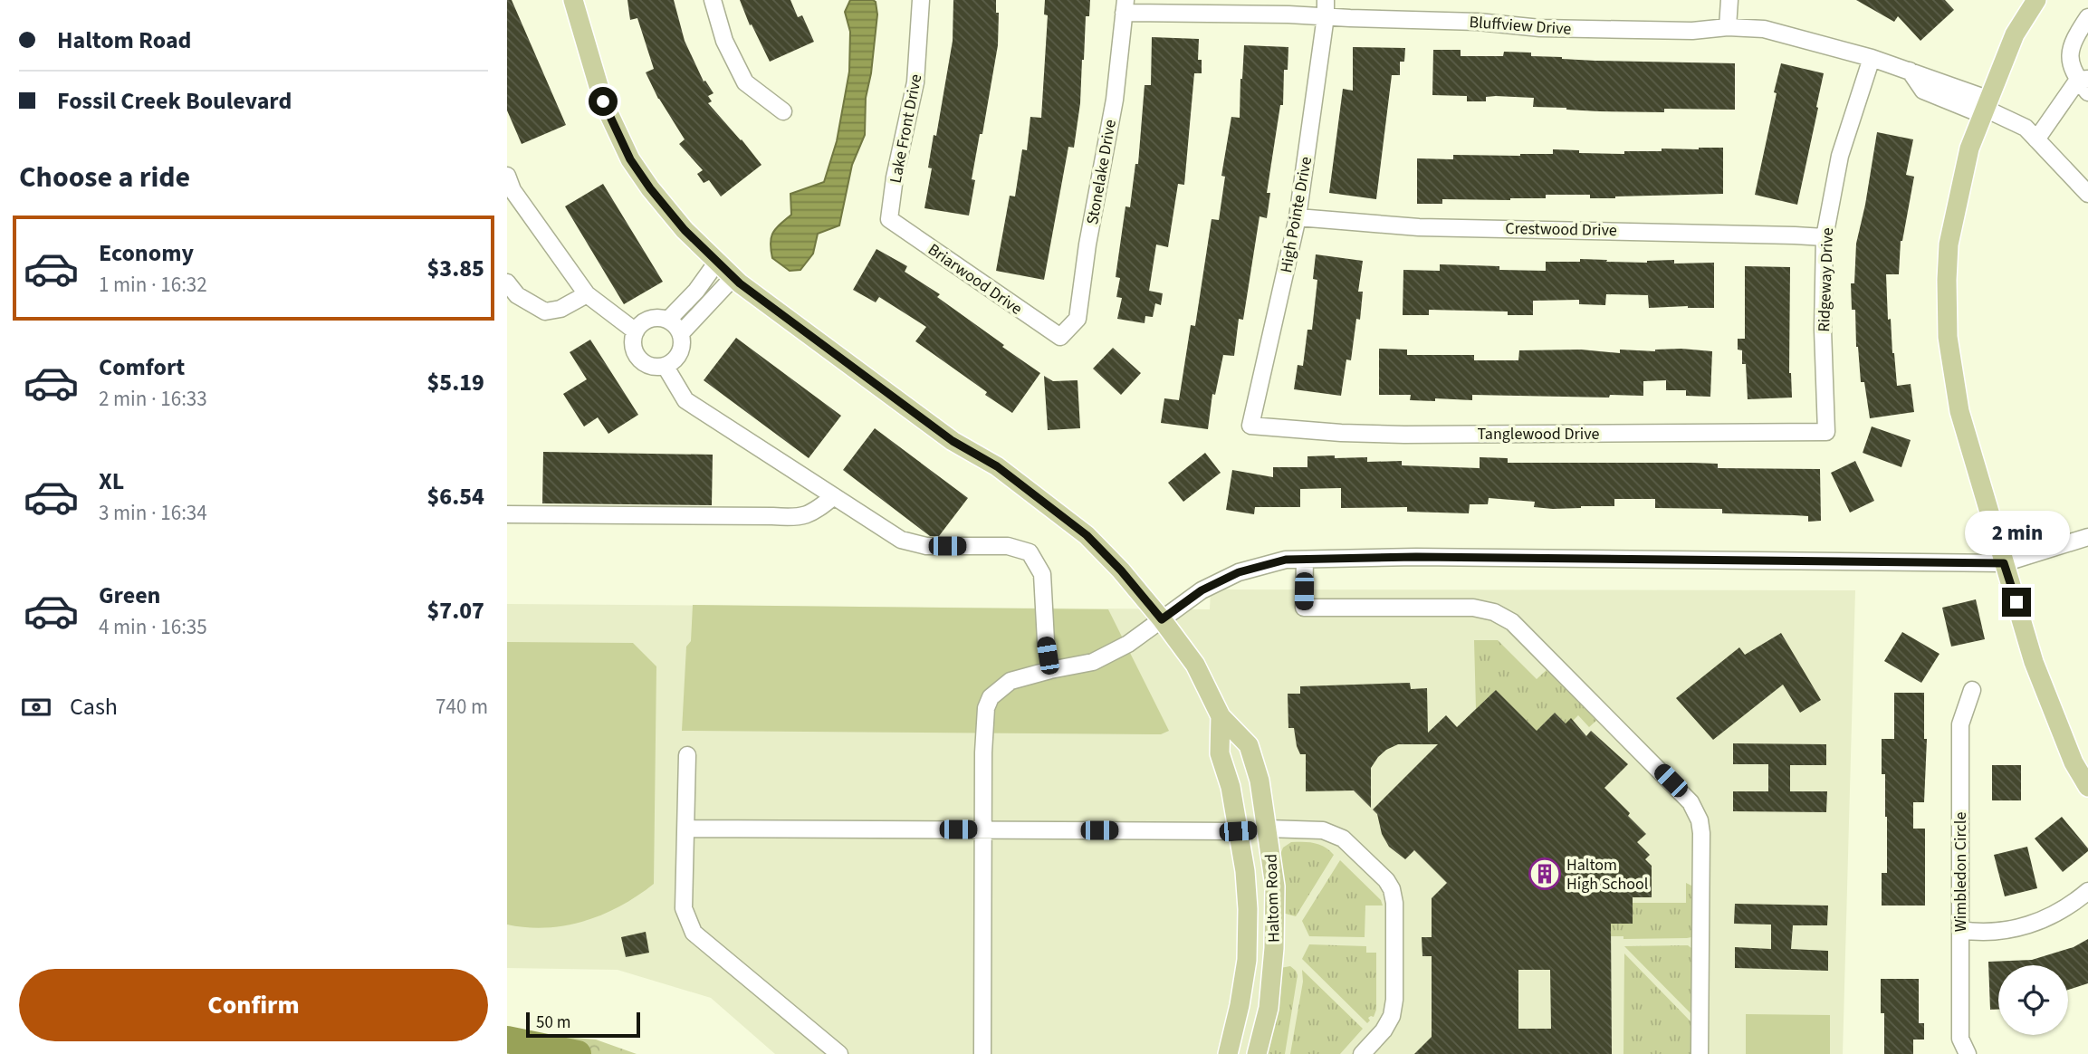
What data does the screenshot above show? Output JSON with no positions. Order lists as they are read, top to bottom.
{
  "streets": {
    "main road": ["Haltom Road"],
    "street": [
      "Bluffview Drive",
      "Lake Front Drive",
      "Stonelake Drive",
      "High Pointe Drive",
      "Crestwood Drive",
      "Briarwood Drive",
      "Ridgeway Drive",
      "Tanglewood Drive",
      "Wimbledon Circle"
    ]
  },
  "crossings": [
    ["Bluffview Drive", "Stonelake Drive"],
    ["Bluffview Drive", "High Pointe Drive"],
    ["Bluffview Drive", "Ridgeway Drive"],
    ["Lake Front Drive", "Briarwood Drive"],
    ["Stonelake Drive", "Briarwood Drive"],
    ["High Pointe Drive", "Crestwood Drive"],
    ["High Pointe Drive", "Tanglewood Drive"],
    ["Crestwood Drive", "Ridgeway Drive"],
    ["Ridgeway Drive", "Tanglewood Drive"]
  ],
  "places": {
    "building": ["Haltom High School"]
  },
  "scale_bar": "50 m",
  "page": {
    "banner": ["Haltom Road", "Fossil Creek Boulevard"],
    "heading": "Choose a ride",
    "list": [
      {
        "name": "Economy",
        "note": "1 min · 16:32",
        "value": "$3.85"
      },
      {
        "name": "Comfort",
        "note": "2 min · 16:33",
        "value": "$5.19"
      },
      {
        "name": "XL",
        "note": "3 min · 16:34",
        "value": "$6.54"
      },
      {
        "name": "Green",
        "note": "4 min · 16:35",
        "value": "$7.07"
      }
    ],
    "bubble": "2 min",
    "pay": ["Cash", "740 m"],
    "buttons": "Confirm",
    "scale": "50 m"
  }
}
